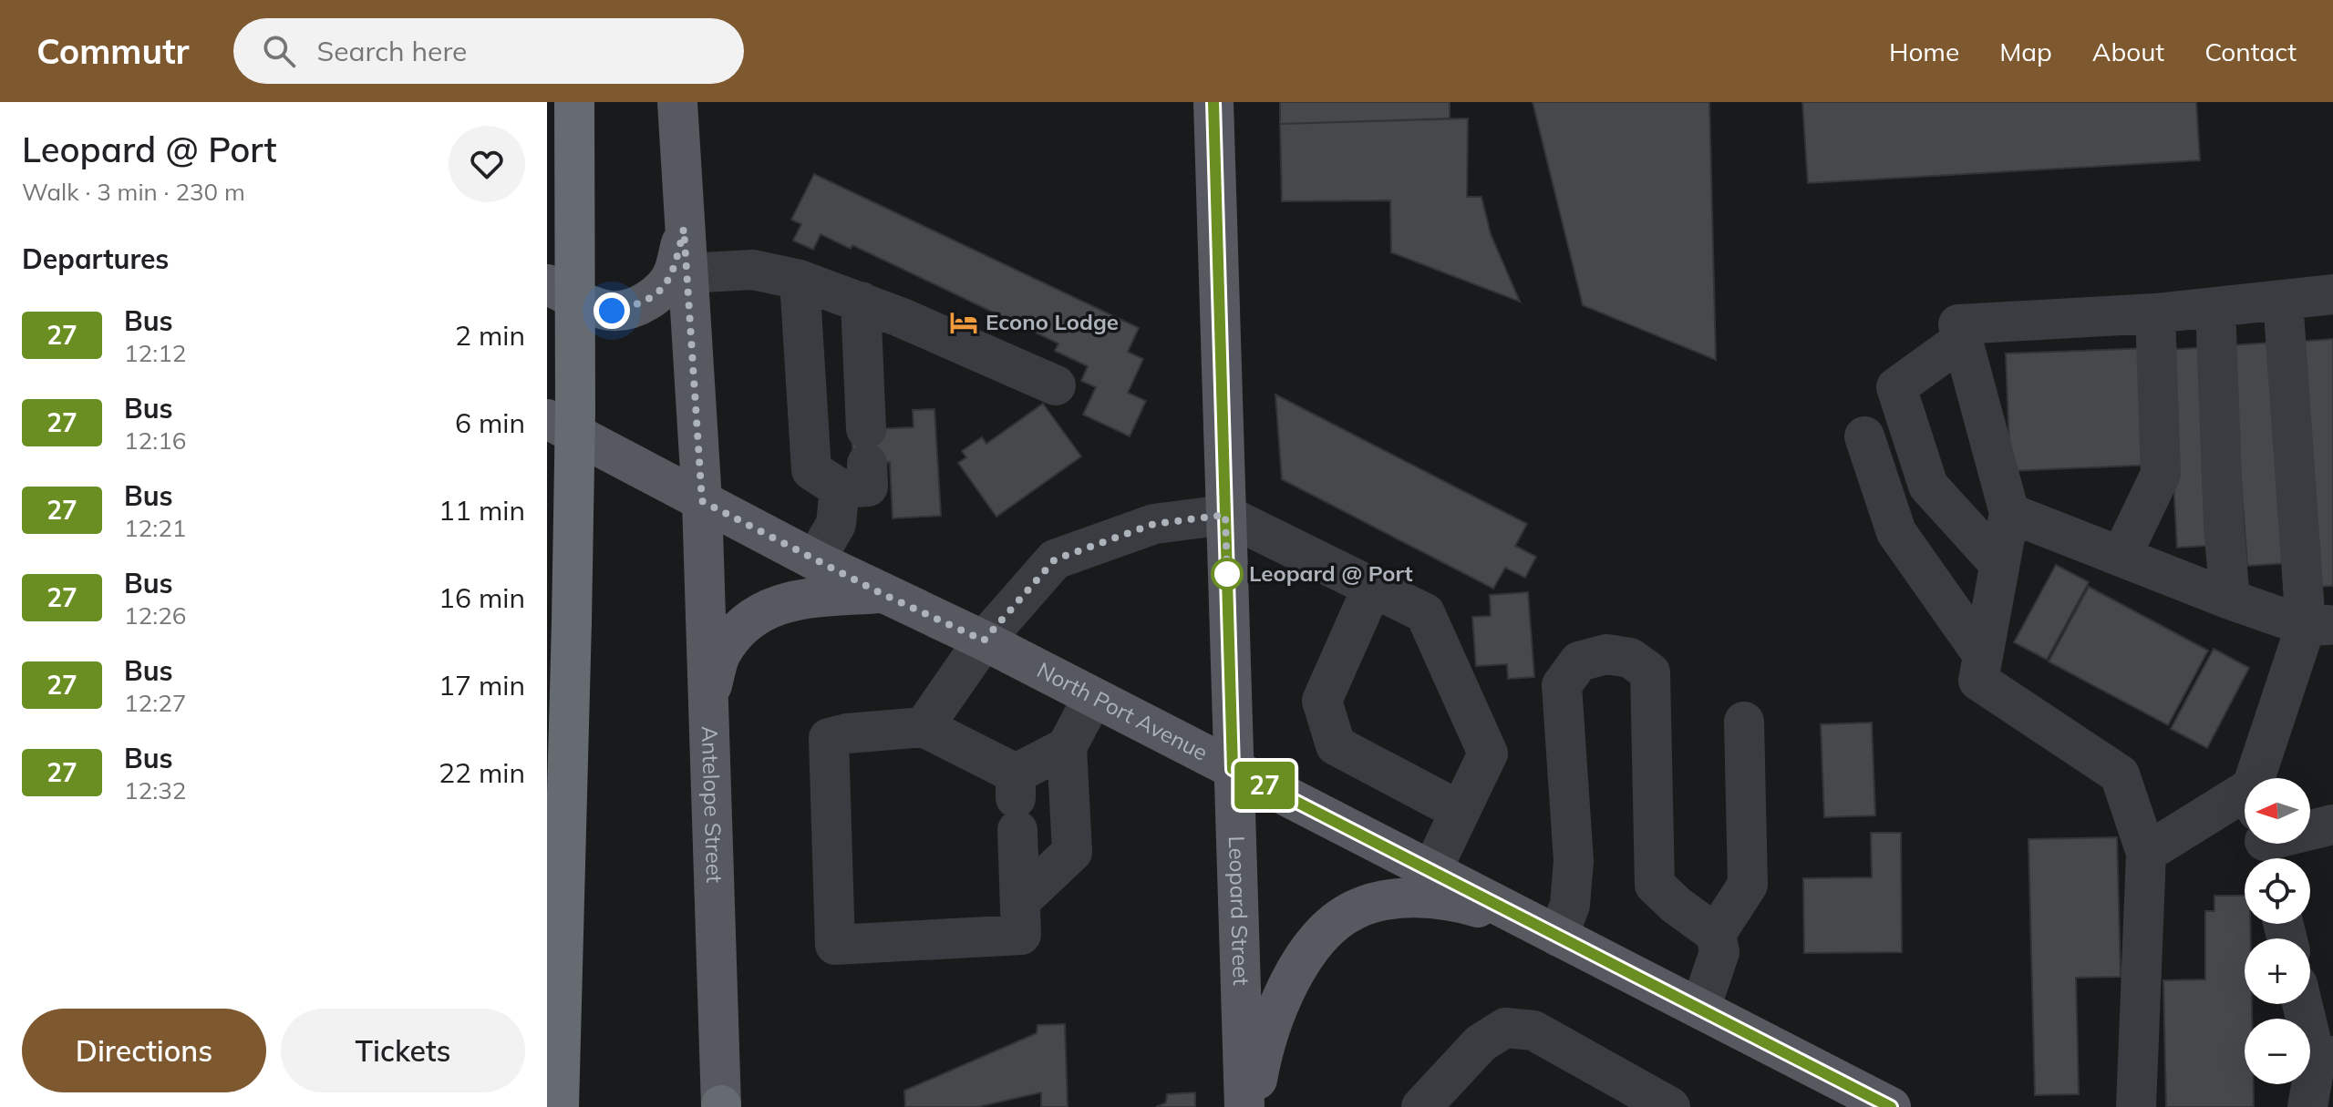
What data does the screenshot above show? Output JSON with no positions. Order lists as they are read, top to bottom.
{
  "streets": {
    "main road": ["North Port Avenue", "Antelope Street", "Leopard Street"]
  },
  "crossings": [
    ["North Port Avenue", "Antelope Street"],
    ["North Port Avenue", "Leopard Street"]
  ],
  "places": {
    "hotel": ["Econo Lodge"],
    "other": ["Leopard @ Port"]
  },
  "lines": ["bus line 27"],
  "north": "left",
  "page": {
    "header": "Commutr",
    "search": "Search here",
    "nav": [
      "Home",
      "Map",
      "About",
      "Contact"
    ],
    "heading": [
      ["Leopard @ Port", "Walk · 3 min · 230 m"],
      "Departures"
    ],
    "on_map": "27",
    "list": [
      {
        "mark": "27",
        "name": "Bus",
        "note": "12:12",
        "value": "2 min"
      },
      {
        "mark": "27",
        "name": "Bus",
        "note": "12:16",
        "value": "6 min"
      },
      {
        "mark": "27",
        "name": "Bus",
        "note": "12:21",
        "value": "11 min"
      },
      {
        "mark": "27",
        "name": "Bus",
        "note": "12:26",
        "value": "16 min"
      },
      {
        "mark": "27",
        "name": "Bus",
        "note": "12:27",
        "value": "17 min"
      },
      {
        "mark": "27",
        "name": "Bus",
        "note": "12:32",
        "value": "22 min"
      }
    ],
    "map_buttons": ["+", "−"],
    "buttons": ["Directions", "Tickets"]
  }
}
